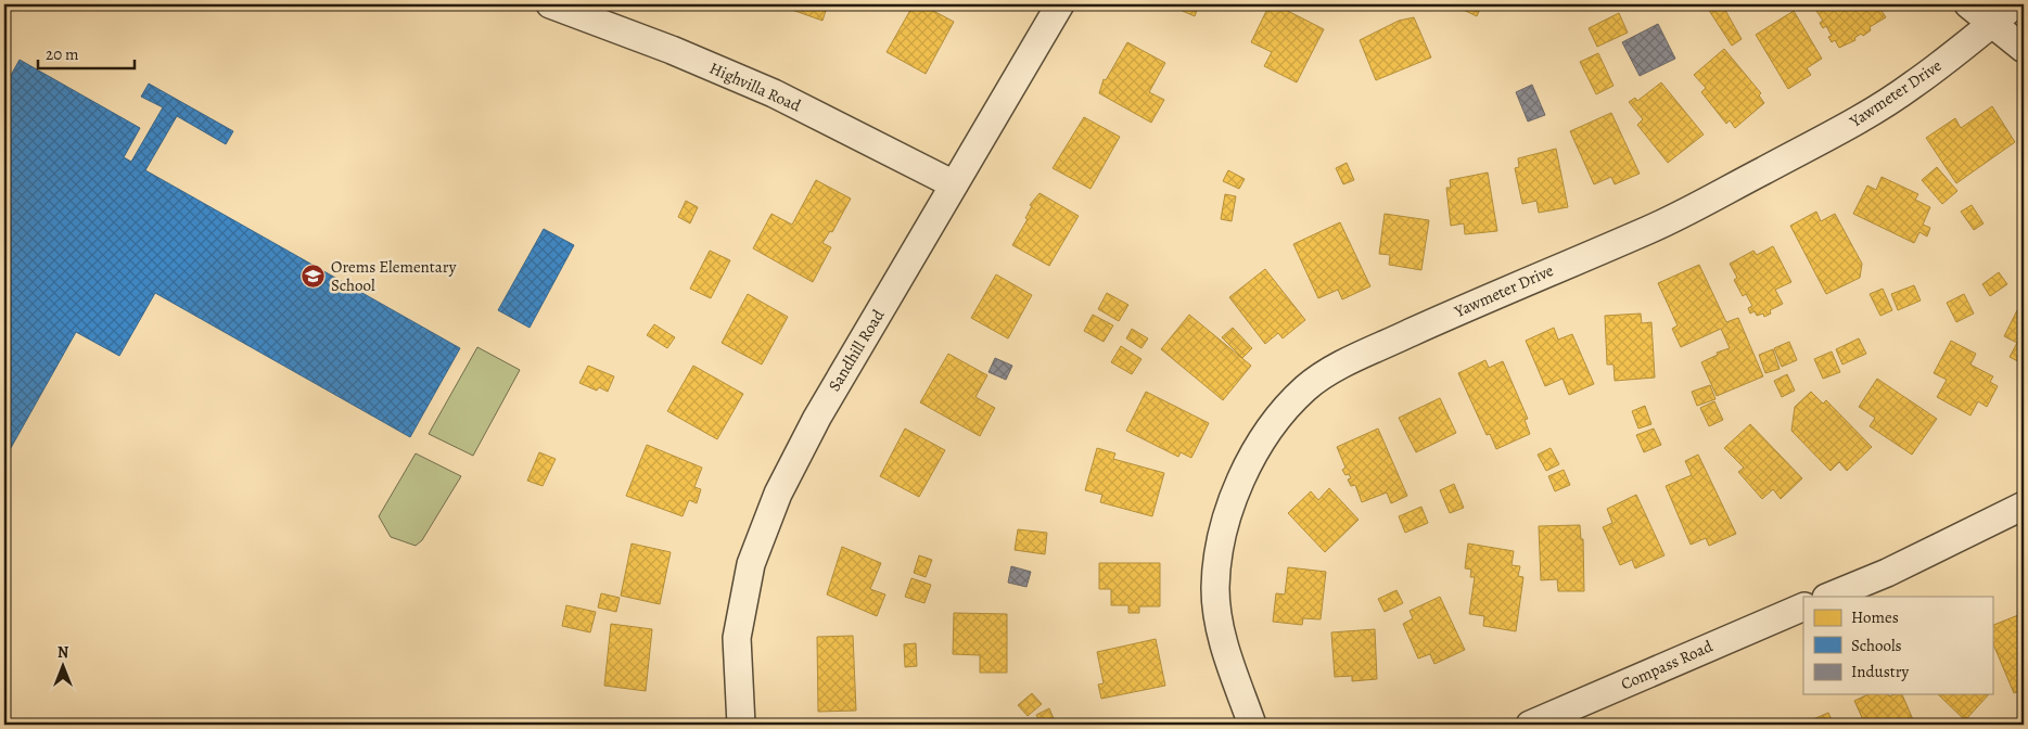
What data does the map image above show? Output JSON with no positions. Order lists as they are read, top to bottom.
{
  "streets": {
    "street": [
      "Highvilla Road",
      "Yawmeter Drive",
      "Sandhill Road",
      "Compass Road"
    ]
  },
  "crossings": [
    ["Highvilla Road", "Sandhill Road"]
  ],
  "places": {
    "school or university": ["Orems Elementary School"]
  },
  "legend": ["Homes", "Schools", "Industry"],
  "scale_bar": "20 m",
  "north": "top"
}
